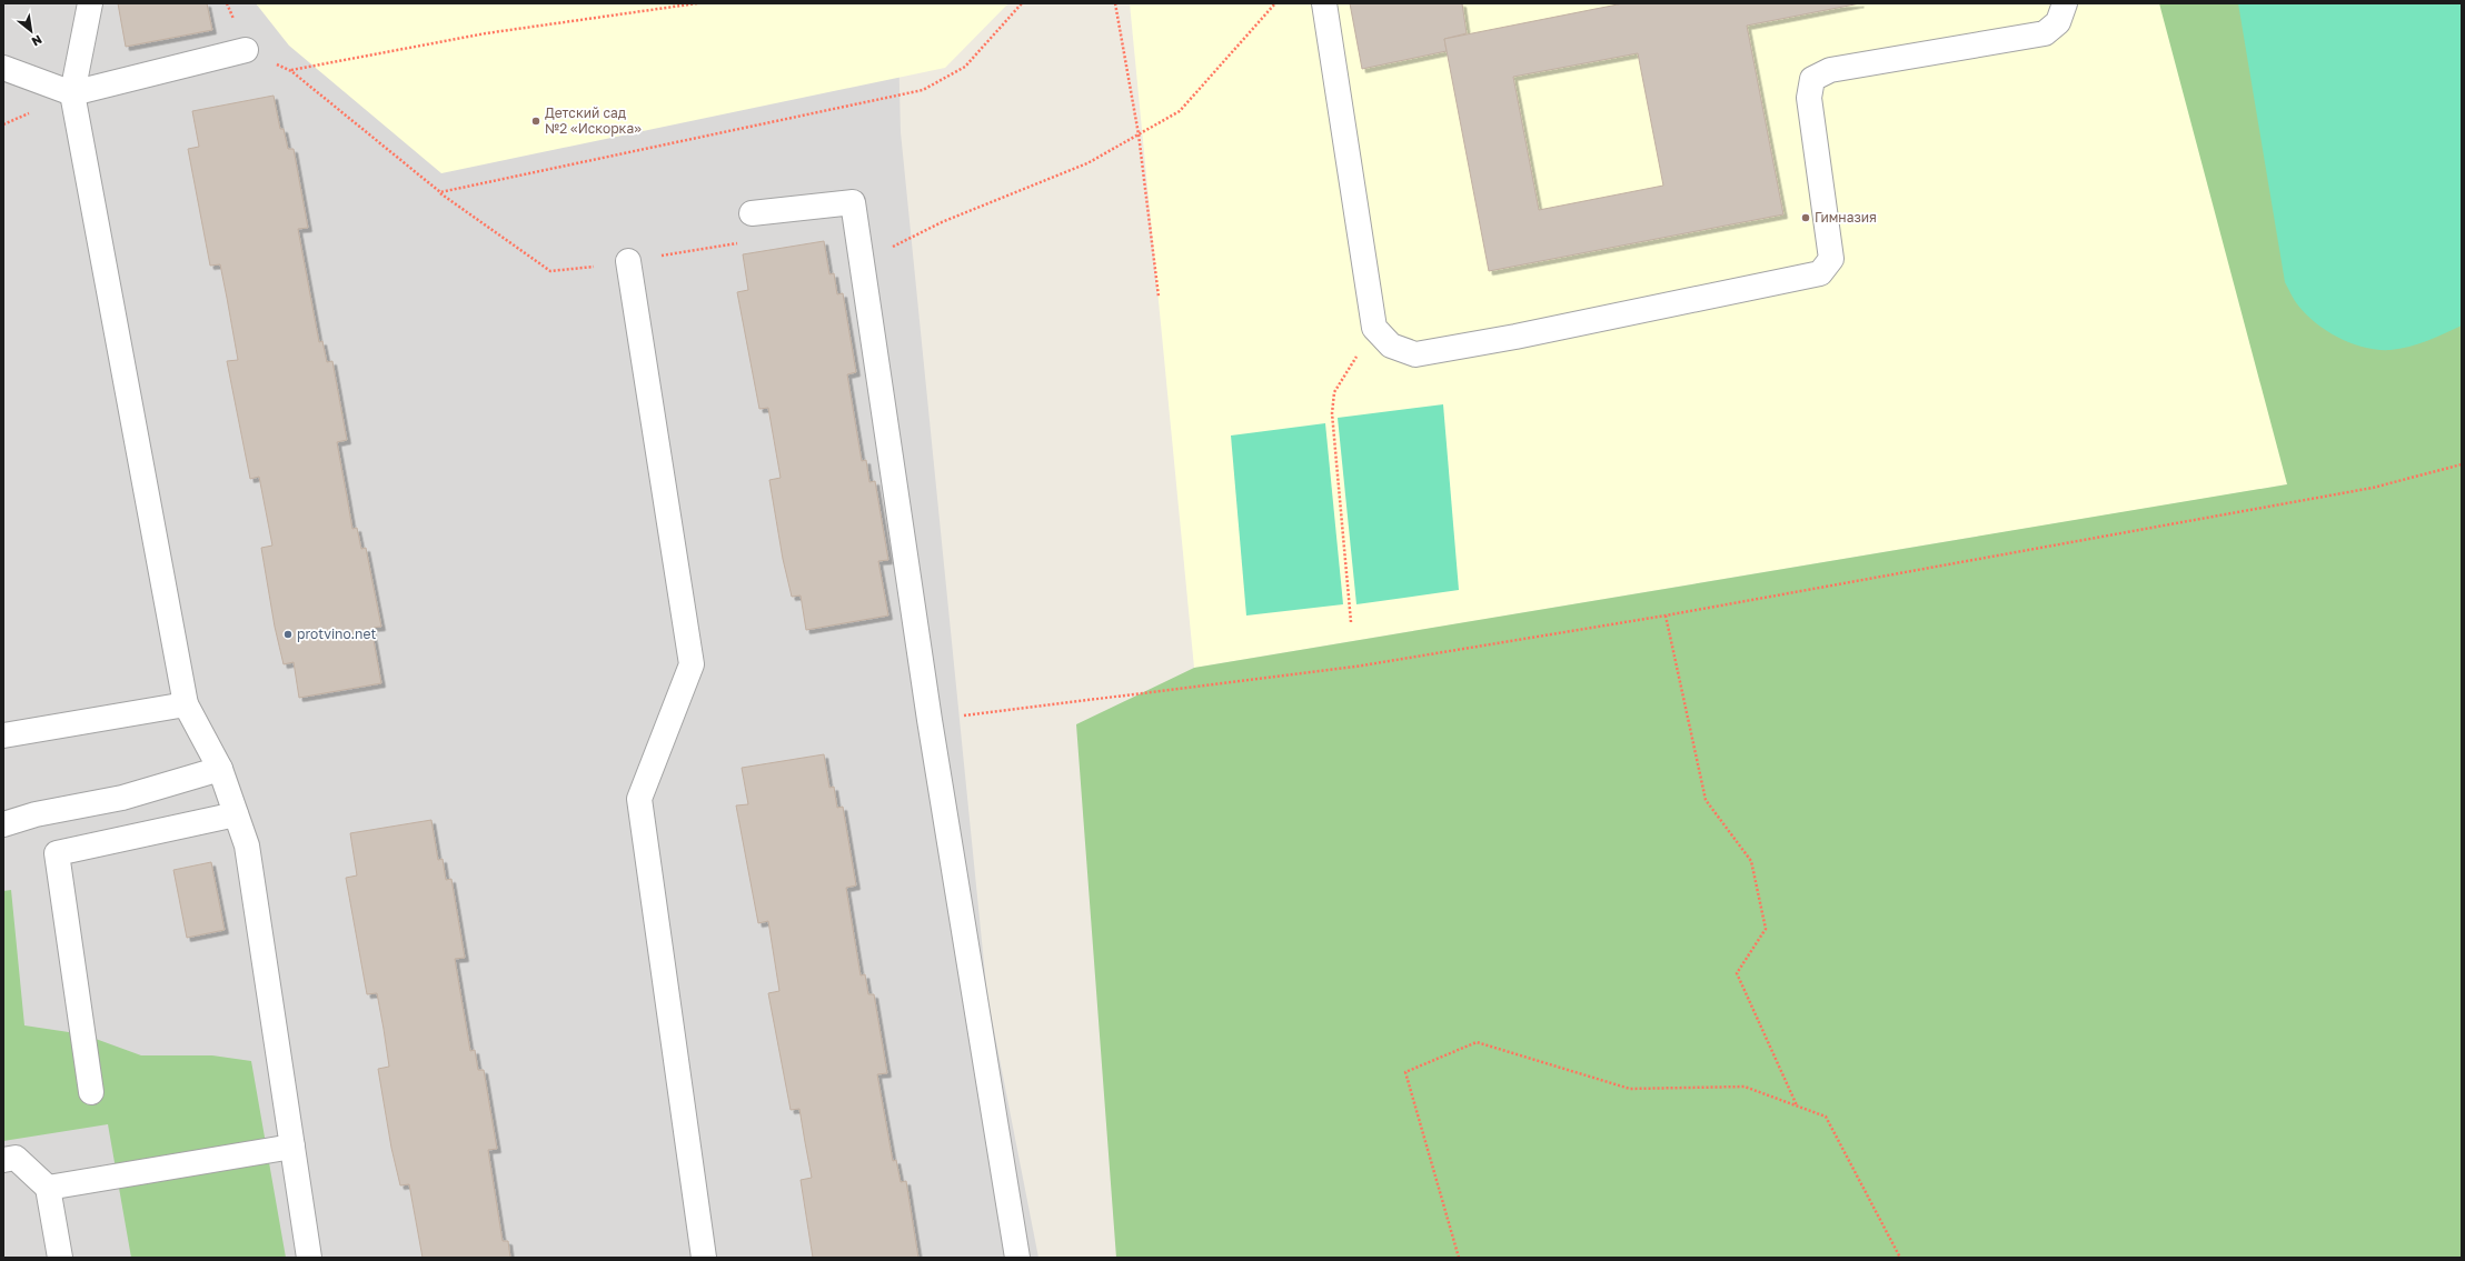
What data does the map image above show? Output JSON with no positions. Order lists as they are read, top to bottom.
{
  "places": ["Детcкий сад №2 «Искорка»", "Гимназия", "protvino.net"],
  "north": "bottom right"
}
